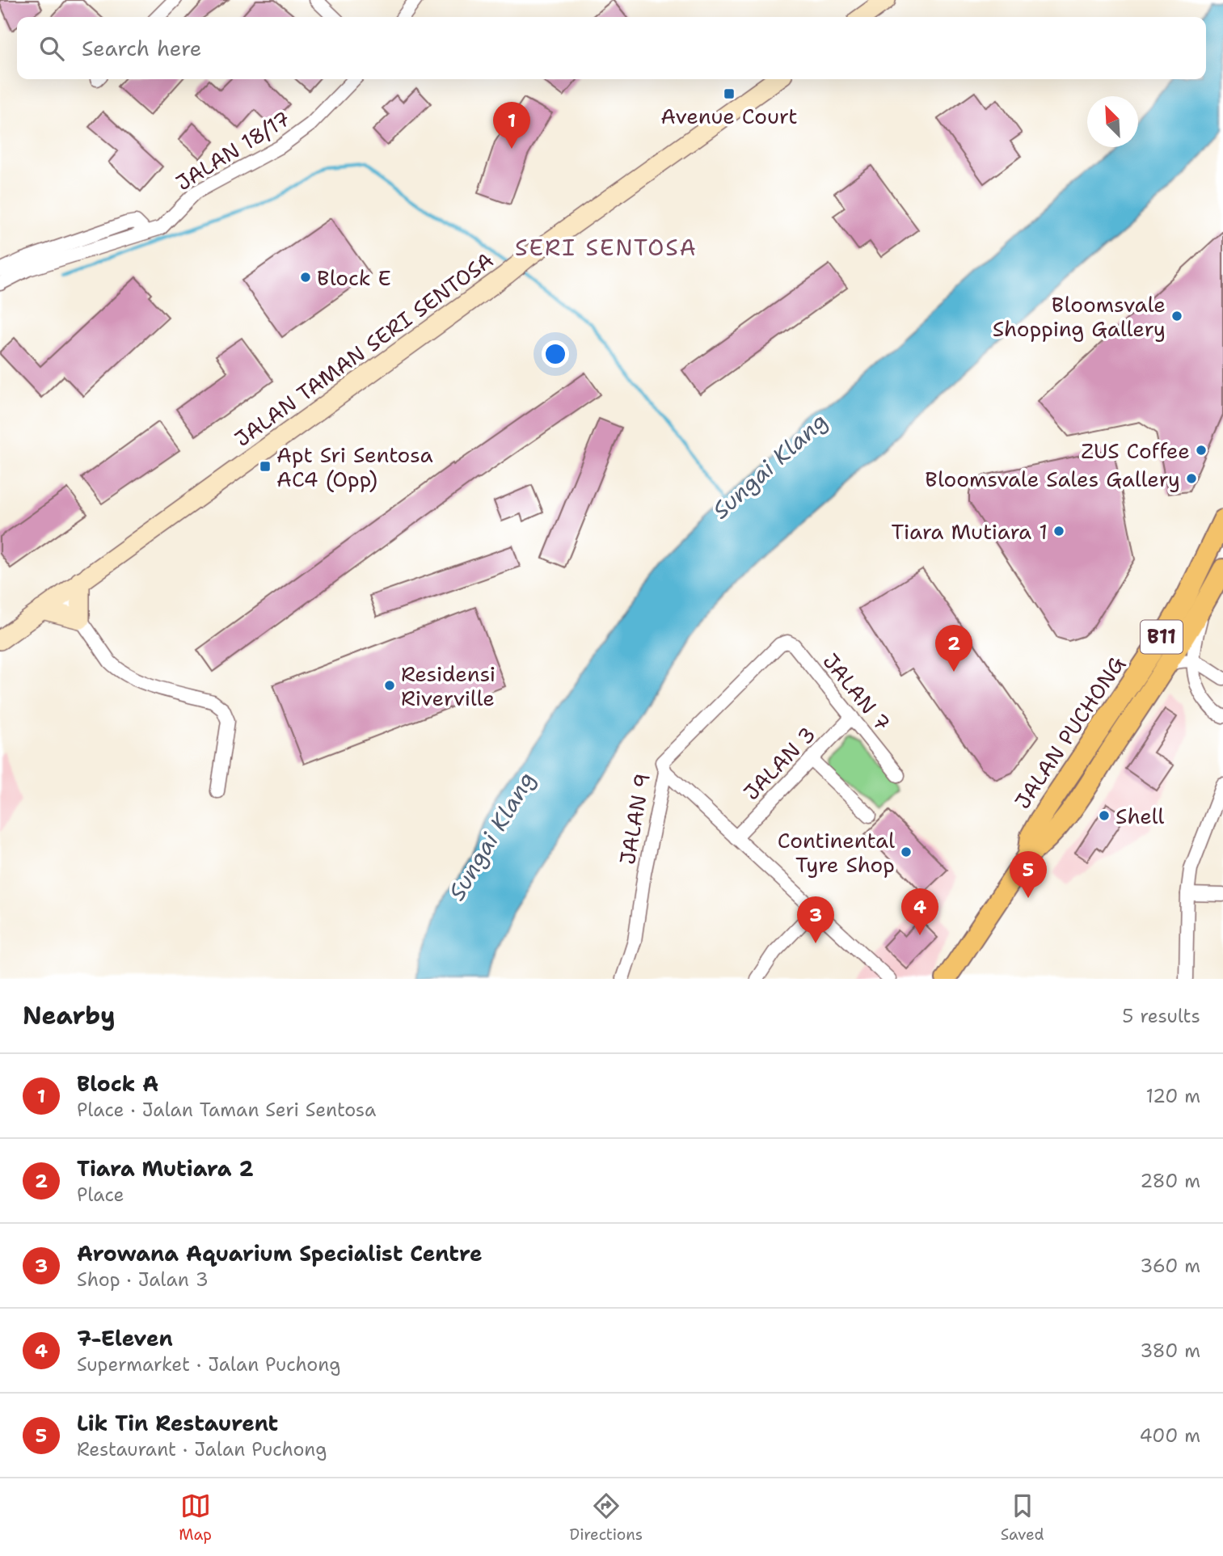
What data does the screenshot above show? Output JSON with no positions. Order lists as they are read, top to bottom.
{
  "streets": {
    "main road": ["JALAN TAMAN SERI SENTOSA", "B11", "JALAN PUCHONG"],
    "street": [
      "JALAN 18/17",
      "JALAN 7",
      "JALAN 3",
      "JALAN 9"
    ]
  },
  "crossings": [
    ["JALAN 7", "JALAN 3"],
    ["JALAN 7", "JALAN 9"]
  ],
  "districts": ["SERI SENTOSA"],
  "water": ["Sungai Klang"],
  "places": {
    "transit": ["Avenue Court", "Apt Sri Sentosa AC4 (Opp)"],
    "other": [
      "Block E",
      "Bloomsvale Shopping Gallery",
      "ZUS Coffee",
      "Bloomsvale Sales Gallery",
      "Tiara Mutiara 1",
      "Residensi Riverville",
      "Shell",
      "Continental Tyre Shop"
    ]
  },
  "north": "top left",
  "page": {
    "search": "Search here",
    "pins": [
      "1",
      "2",
      "5",
      "4",
      "3"
    ],
    "heading": ["Nearby", "5 results"],
    "list": [
      {
        "mark": "1",
        "name": "Block A",
        "note": "Place · Jalan Taman Seri Sentosa",
        "value": "120 m"
      },
      {
        "mark": "2",
        "name": "Tiara Mutiara 2",
        "note": "Place",
        "value": "280 m"
      },
      {
        "mark": "3",
        "name": "Arowana Aquarium Specialist Centre",
        "note": "Shop · Jalan 3",
        "value": "360 m"
      },
      {
        "mark": "4",
        "name": "7-Eleven",
        "note": "Supermarket · Jalan Puchong",
        "value": "380 m"
      },
      {
        "mark": "5",
        "name": "Lik Tin Restaurent",
        "note": "Restaurant · Jalan Puchong",
        "value": "400 m"
      }
    ],
    "nav": ["Map", "Directions", "Saved"]
  }
}
